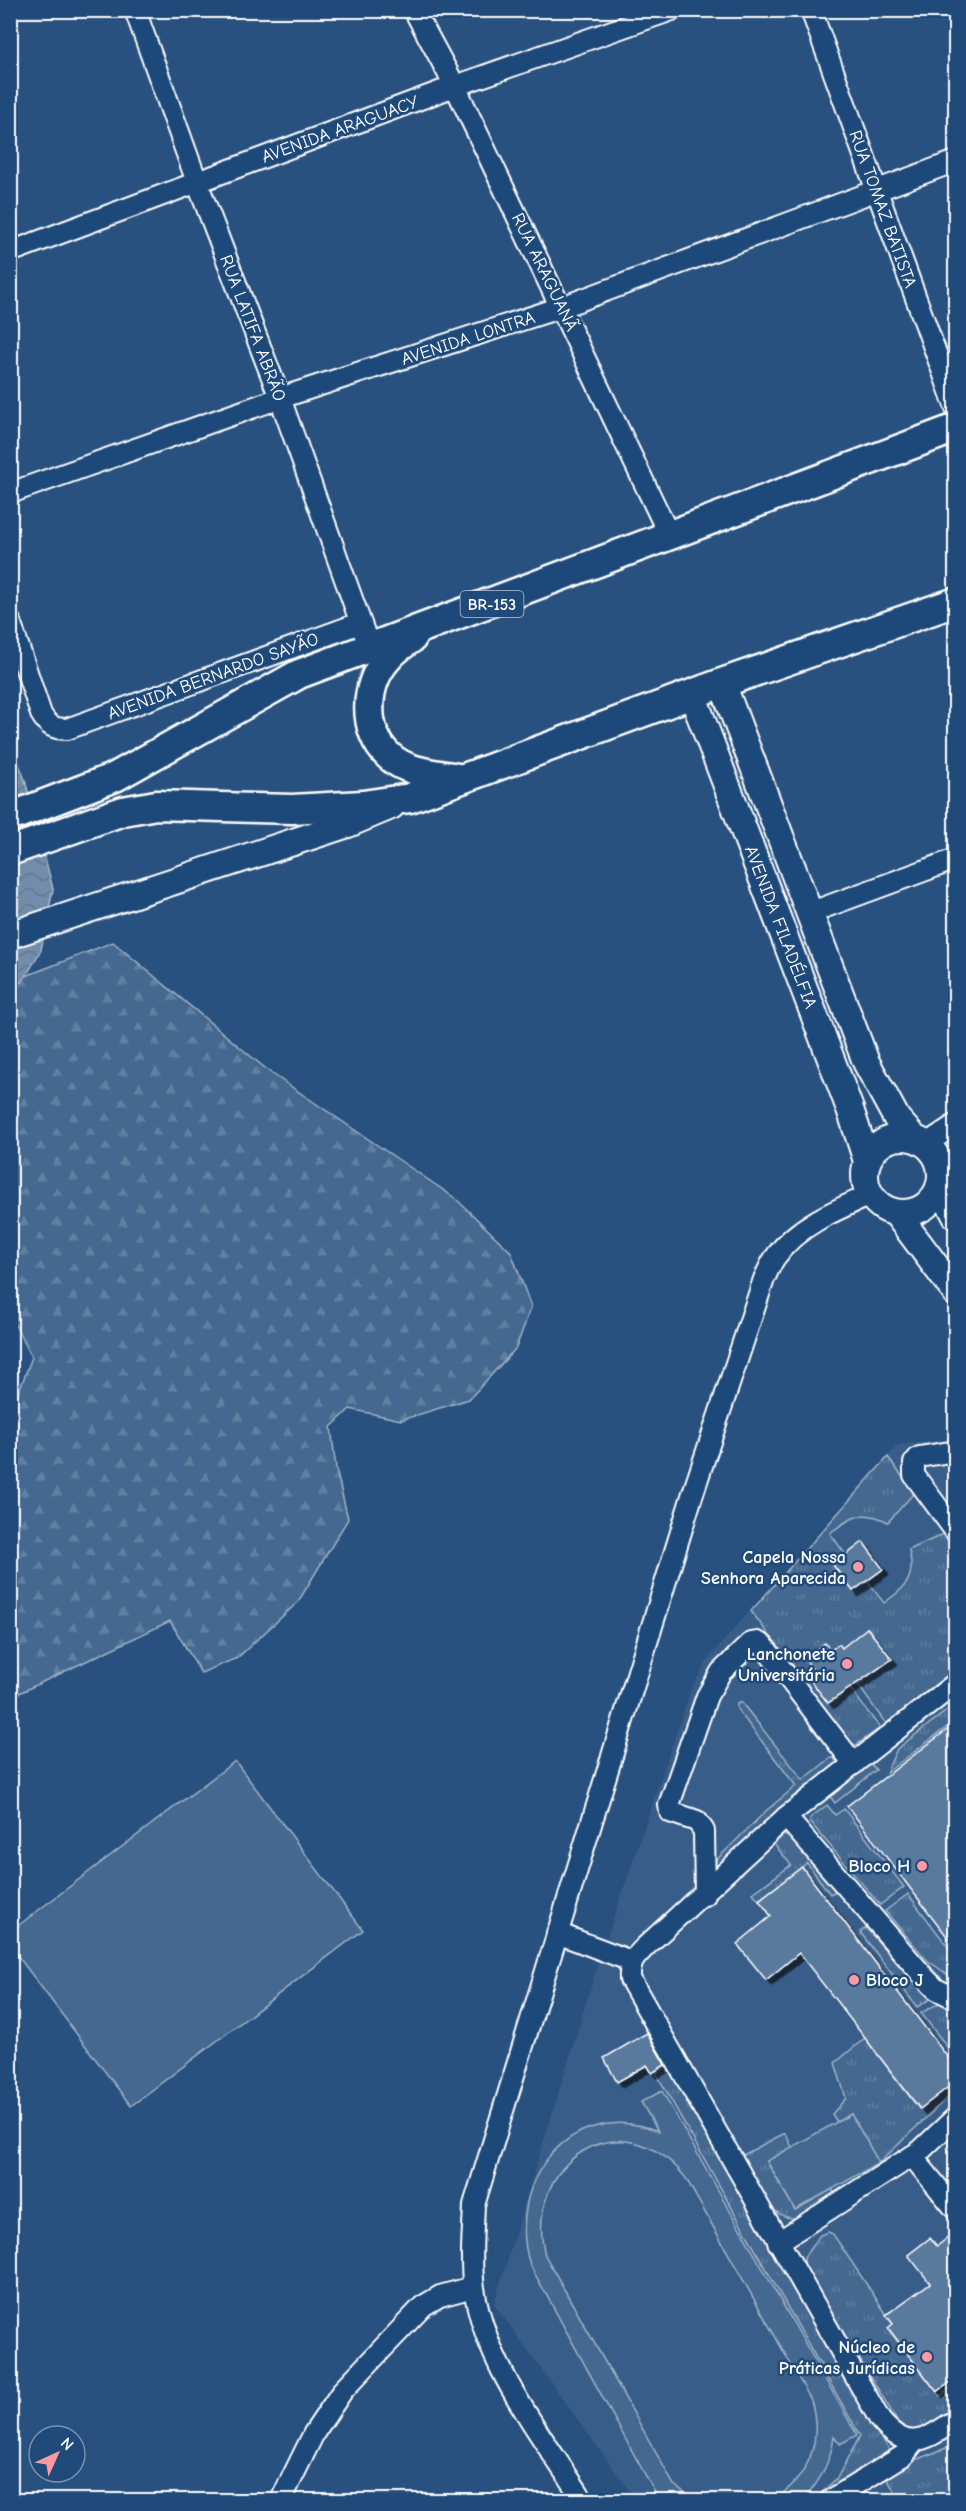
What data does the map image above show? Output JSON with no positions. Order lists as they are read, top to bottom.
{
  "streets": {
    "highway": ["BR-153"],
    "main road": ["AVENIDA FILADÉLFIA"],
    "street": [
      "AVENIDA ARAGUACY",
      "RUA TOMAZ BATISTA",
      "RUA ARAGUANÃ",
      "RUA LATIFA ABRÃO",
      "AVENIDA LONTRA",
      "AVENIDA BERNARDO SAYÃO"
    ]
  },
  "crossings": [
    ["AVENIDA ARAGUACY", "RUA ARAGUANÃ"],
    ["AVENIDA ARAGUACY", "RUA LATIFA ABRÃO"],
    ["RUA TOMAZ BATISTA", "AVENIDA LONTRA"],
    ["RUA ARAGUANÃ", "AVENIDA LONTRA"],
    ["RUA ARAGUANÃ", "BR-153"],
    ["RUA LATIFA ABRÃO", "AVENIDA LONTRA"],
    ["RUA LATIFA ABRÃO", "BR-153"],
    ["RUA LATIFA ABRÃO", "AVENIDA BERNARDO SAYÃO"],
    ["BR-153", "AVENIDA BERNARDO SAYÃO"]
  ],
  "places": [
    "Capela Nossa Senhora Aparecida",
    "Lanchonete Universitária",
    "Bloco H",
    "Bloco J",
    "Núcleo de Práticas Jurídicas"
  ],
  "north": "top right"
}
